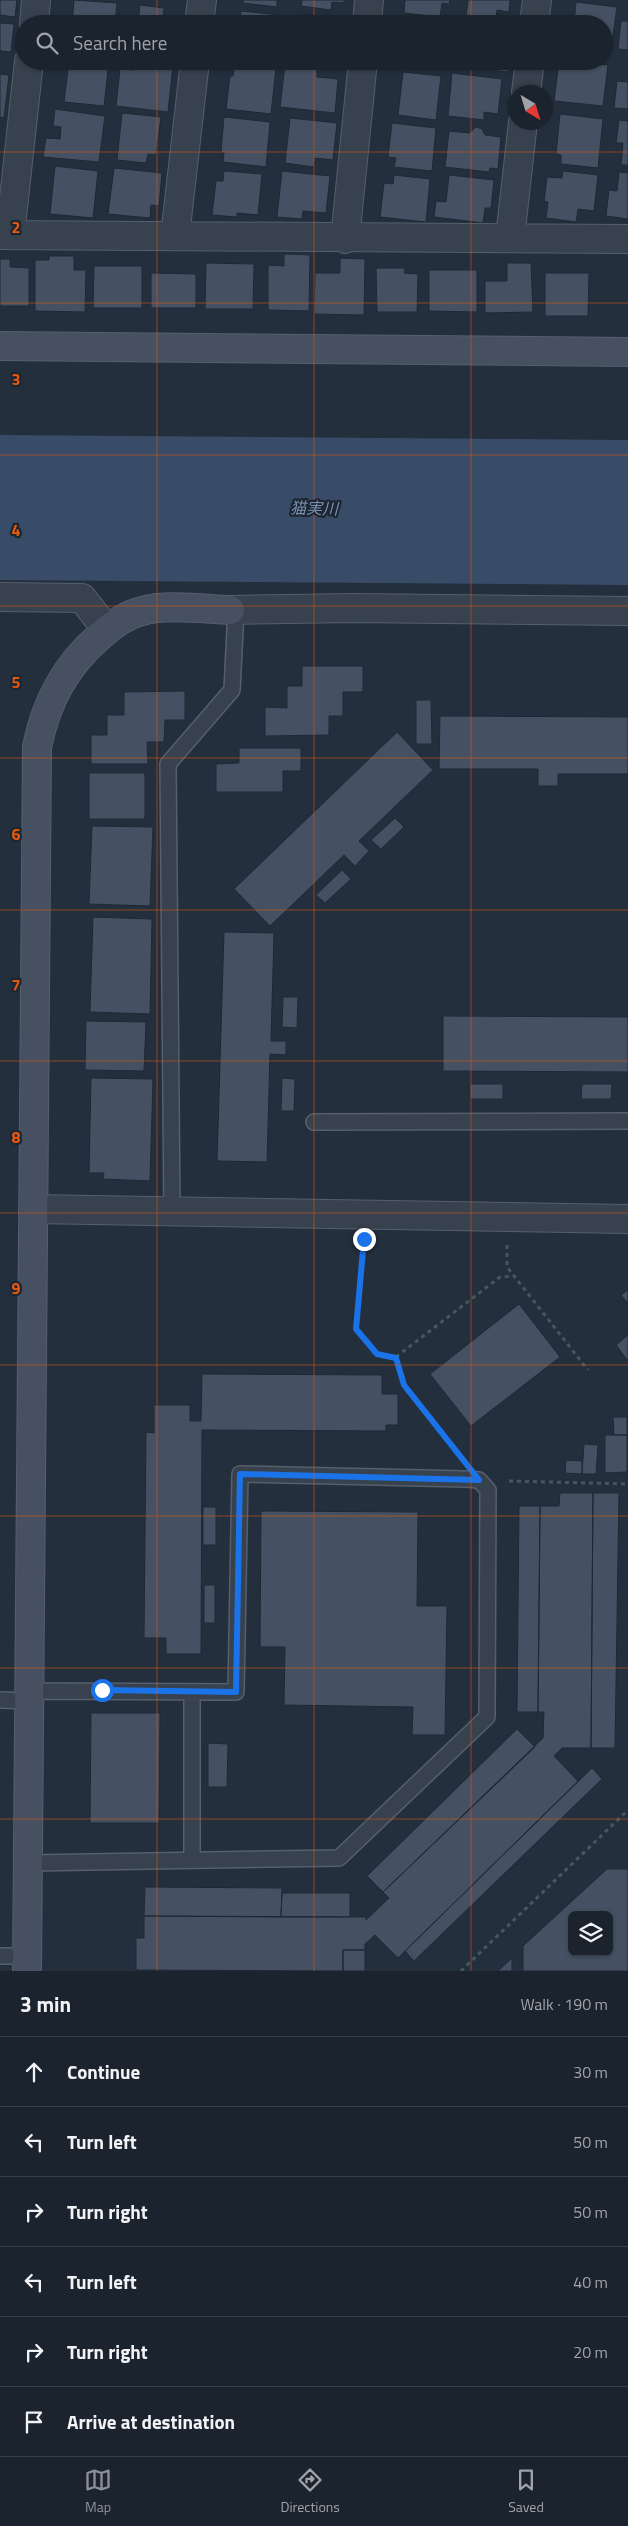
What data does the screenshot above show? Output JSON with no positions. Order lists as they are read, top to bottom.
{
  "water": ["猫実川"],
  "north": "bottom right",
  "page": {
    "search": "Search here",
    "heading": ["3 min", "Walk · 190 m"],
    "list": [
      ["Continue", "30 m"],
      ["Turn left", "50 m"],
      ["Turn right", "50 m"],
      ["Turn left", "40 m"],
      ["Turn right", "20 m"],
      "Arrive at destination"
    ],
    "nav": ["Map", "Directions", "Saved"]
  },
  "grid": {
    "rows": [
      "2",
      "3",
      "4",
      "5",
      "6",
      "7",
      "8",
      "9"
    ]
  }
}
